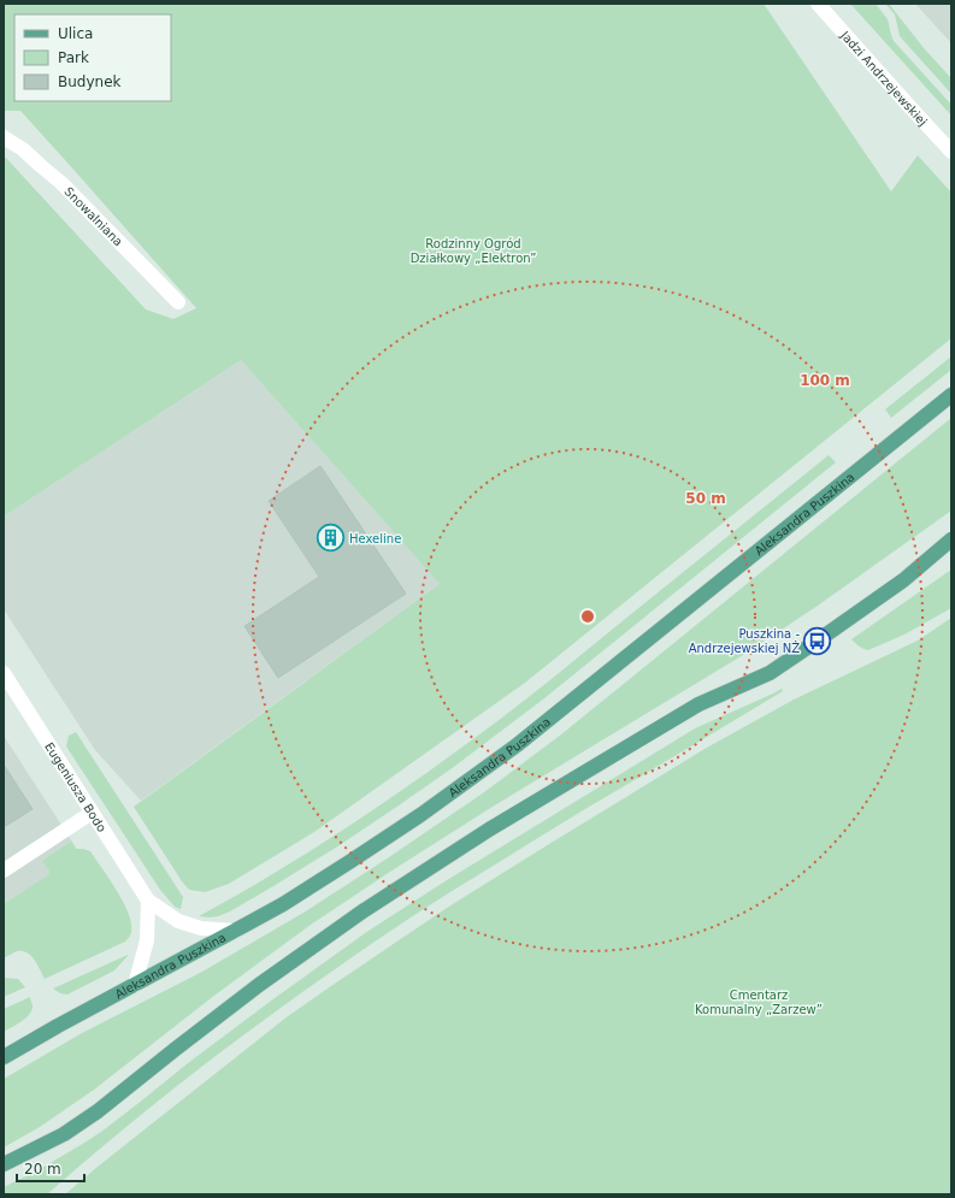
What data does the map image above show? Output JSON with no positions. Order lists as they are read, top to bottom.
{
  "streets": {
    "main road": ["Aleksandra Puszkina"],
    "street": ["Jadzi Andrzejewskiej", "Snowalniana", "Eugeniusza Bodo"]
  },
  "crossings": [
    ["Aleksandra Puszkina", "Eugeniusza Bodo"]
  ],
  "parks": ["Rodzinny Ogród Działkowy „Elektron”", "Cmentarz Komunalny „Zarzew”"],
  "places": {
    "building": ["Hexeline"],
    "bus stop": ["Puszkina - Andrzejewskiej NŻ"]
  },
  "legend": ["Ulica", "Park", "Budynek"],
  "scale_bar": "20 m",
  "rings": ["100 m", "50 m"]
}
